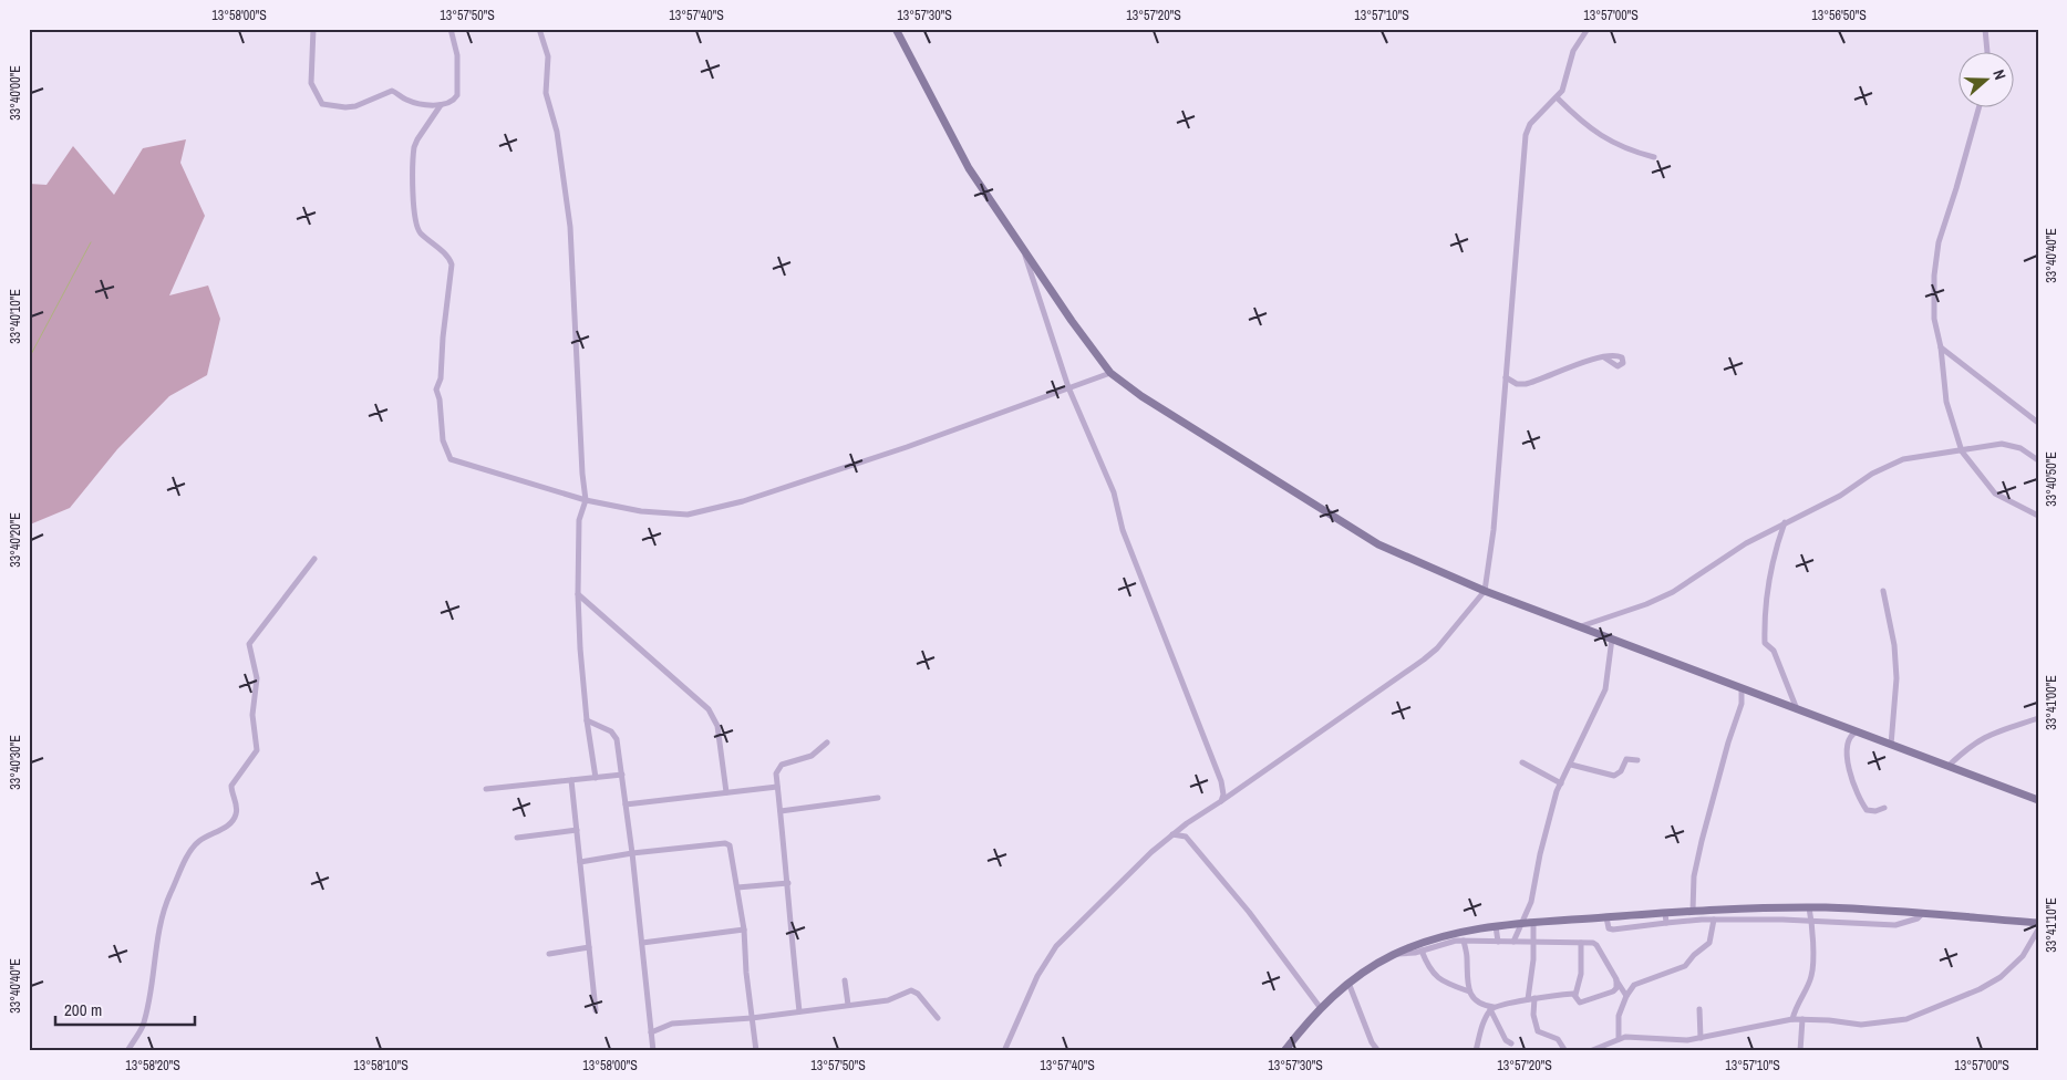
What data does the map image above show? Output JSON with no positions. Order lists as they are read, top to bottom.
{
  "scale_bar": "200 m",
  "north": "right",
  "coordinates": [
    "13°58'00\"S",
    "13°57'50\"S",
    "13°57'40\"S",
    "13°57'30\"S",
    "13°57'20\"S",
    "13°57'10\"S",
    "13°57'00\"S",
    "13°56'50\"S",
    "33°40'00\"E",
    "33°40'40\"E",
    "33°40'10\"E",
    "33°40'50\"E",
    "33°40'20\"E",
    "33°41'00\"E",
    "33°40'30\"E",
    "33°41'10\"E",
    "13°58'20\"S",
    "13°58'10\"S"
  ]
}
